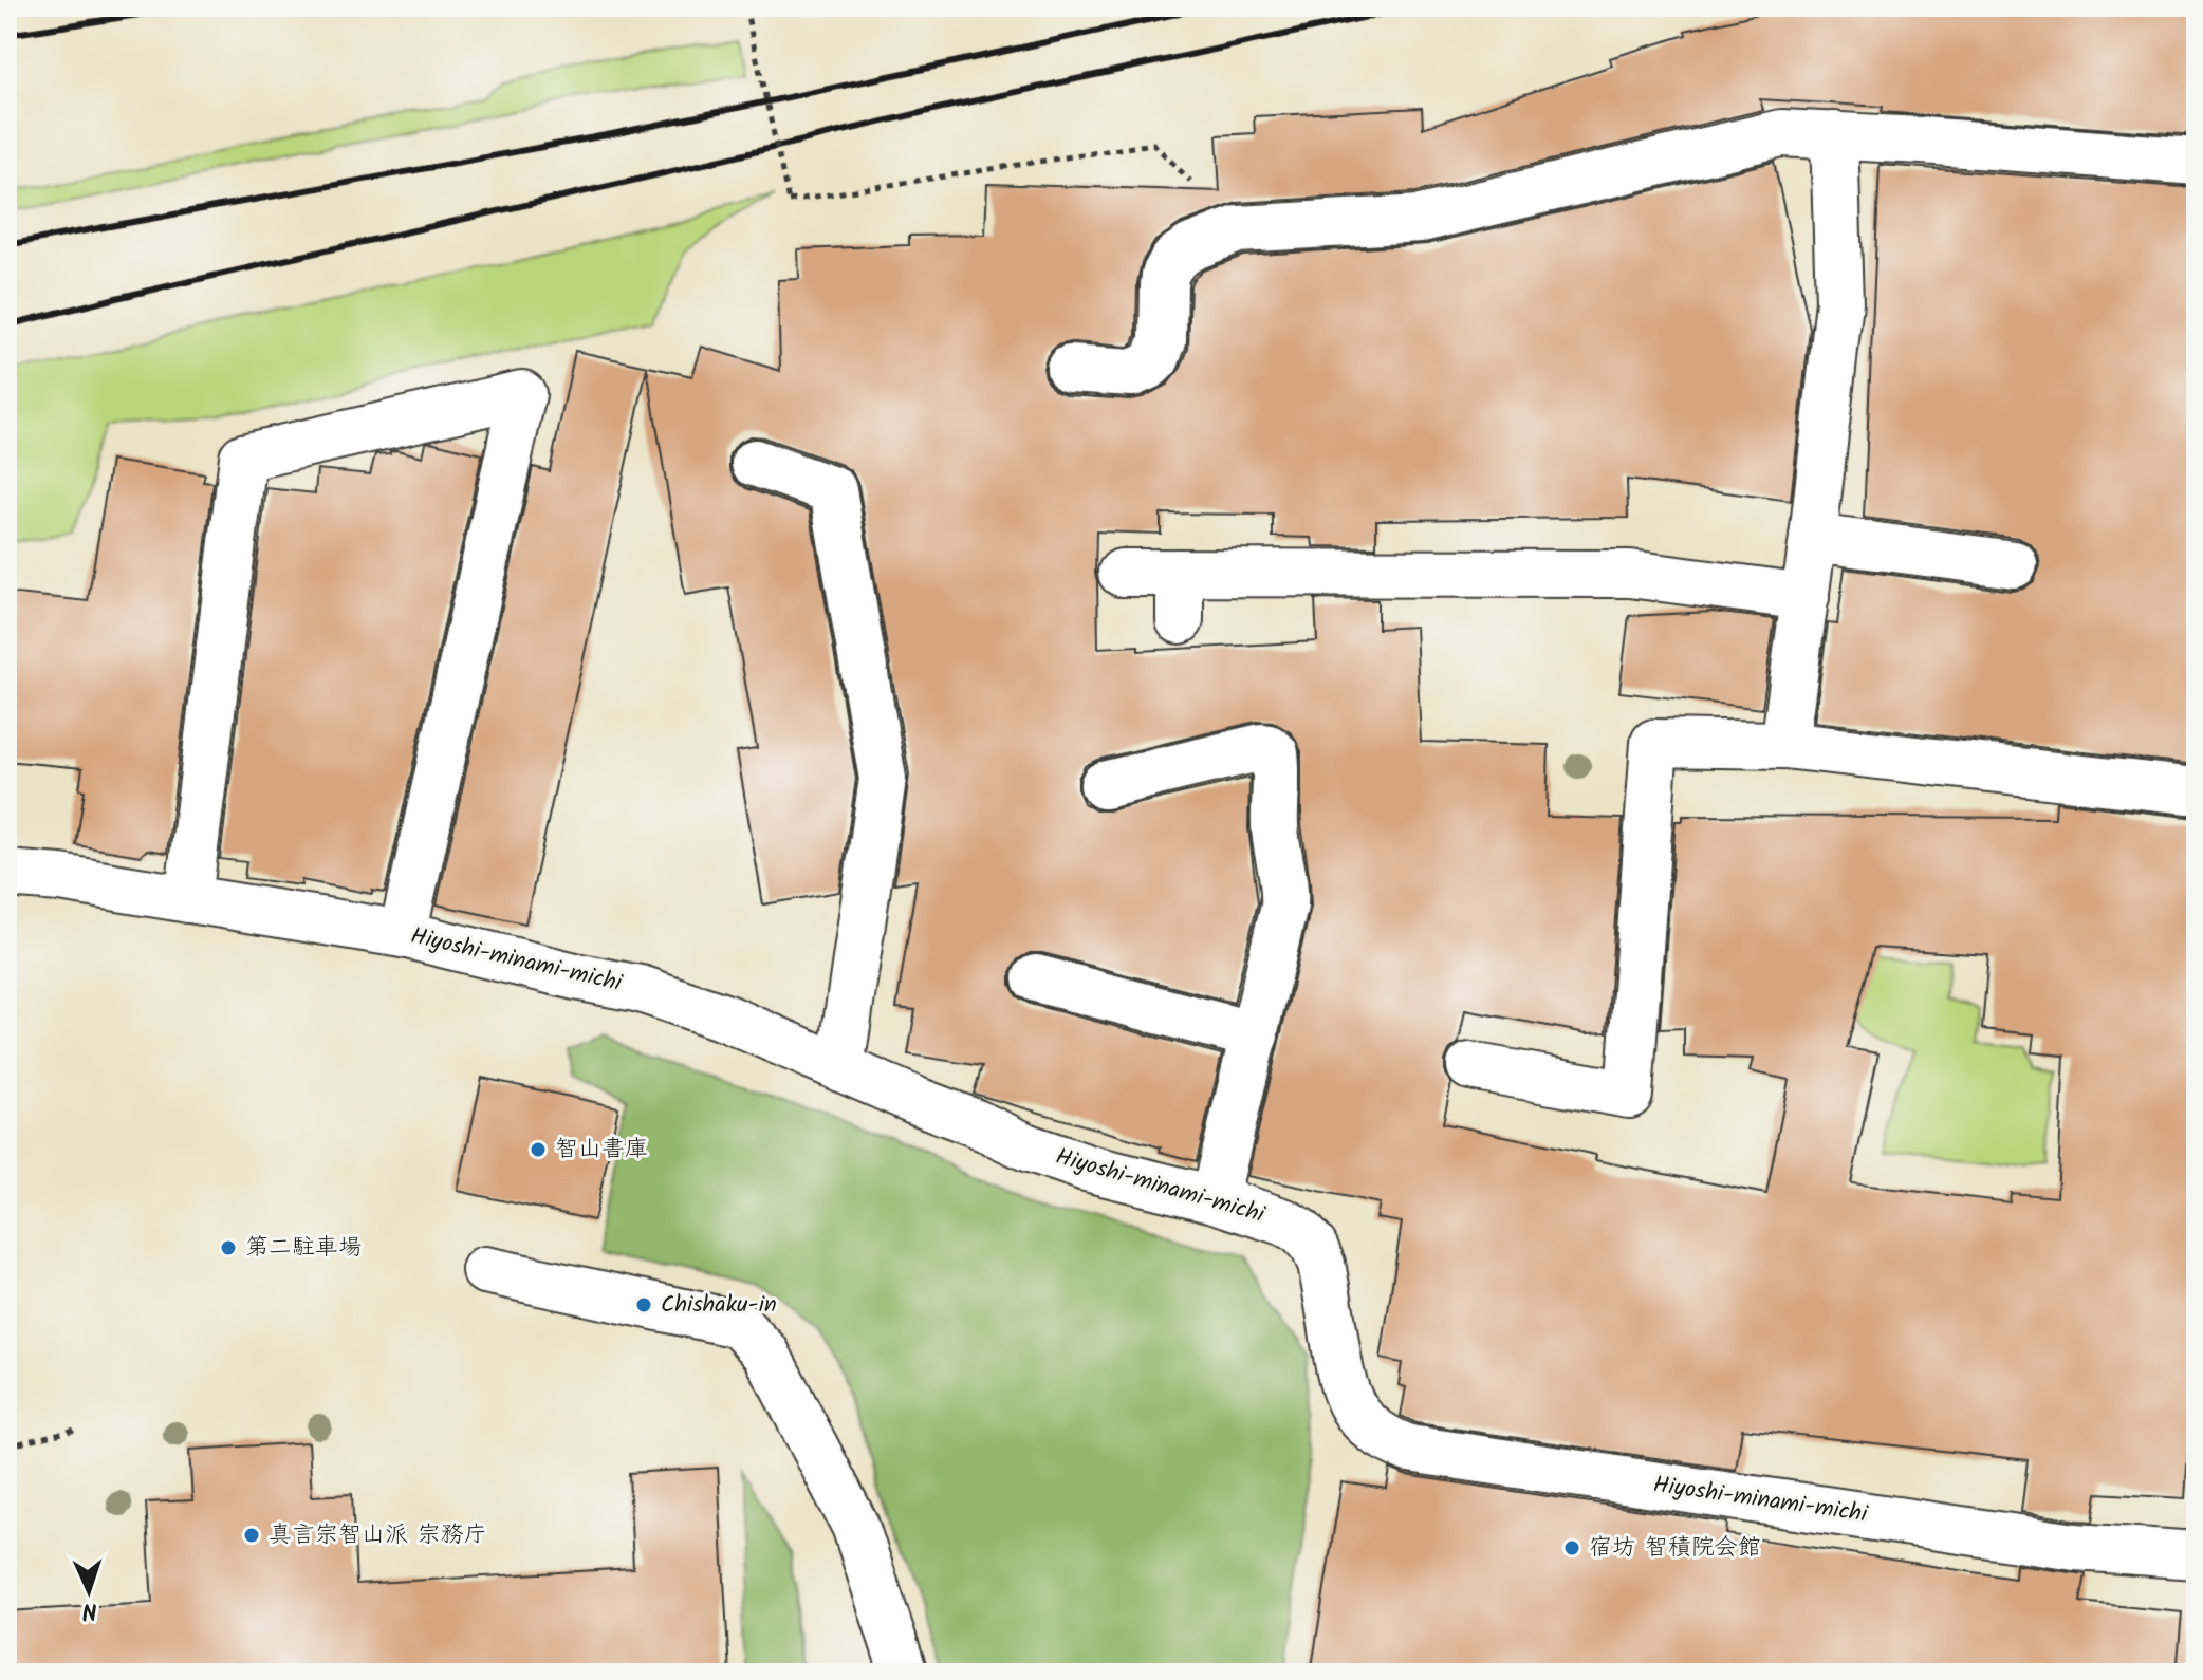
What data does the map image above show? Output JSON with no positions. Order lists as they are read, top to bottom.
{
  "streets": {
    "street": ["Hiyoshi-minami-michi"]
  },
  "places": [
    "智山書庫",
    "第二駐車場",
    "Chishaku-in",
    "真言宗智山派 宗務庁",
    "宿坊 智積院会館"
  ],
  "north": "bottom"
}
